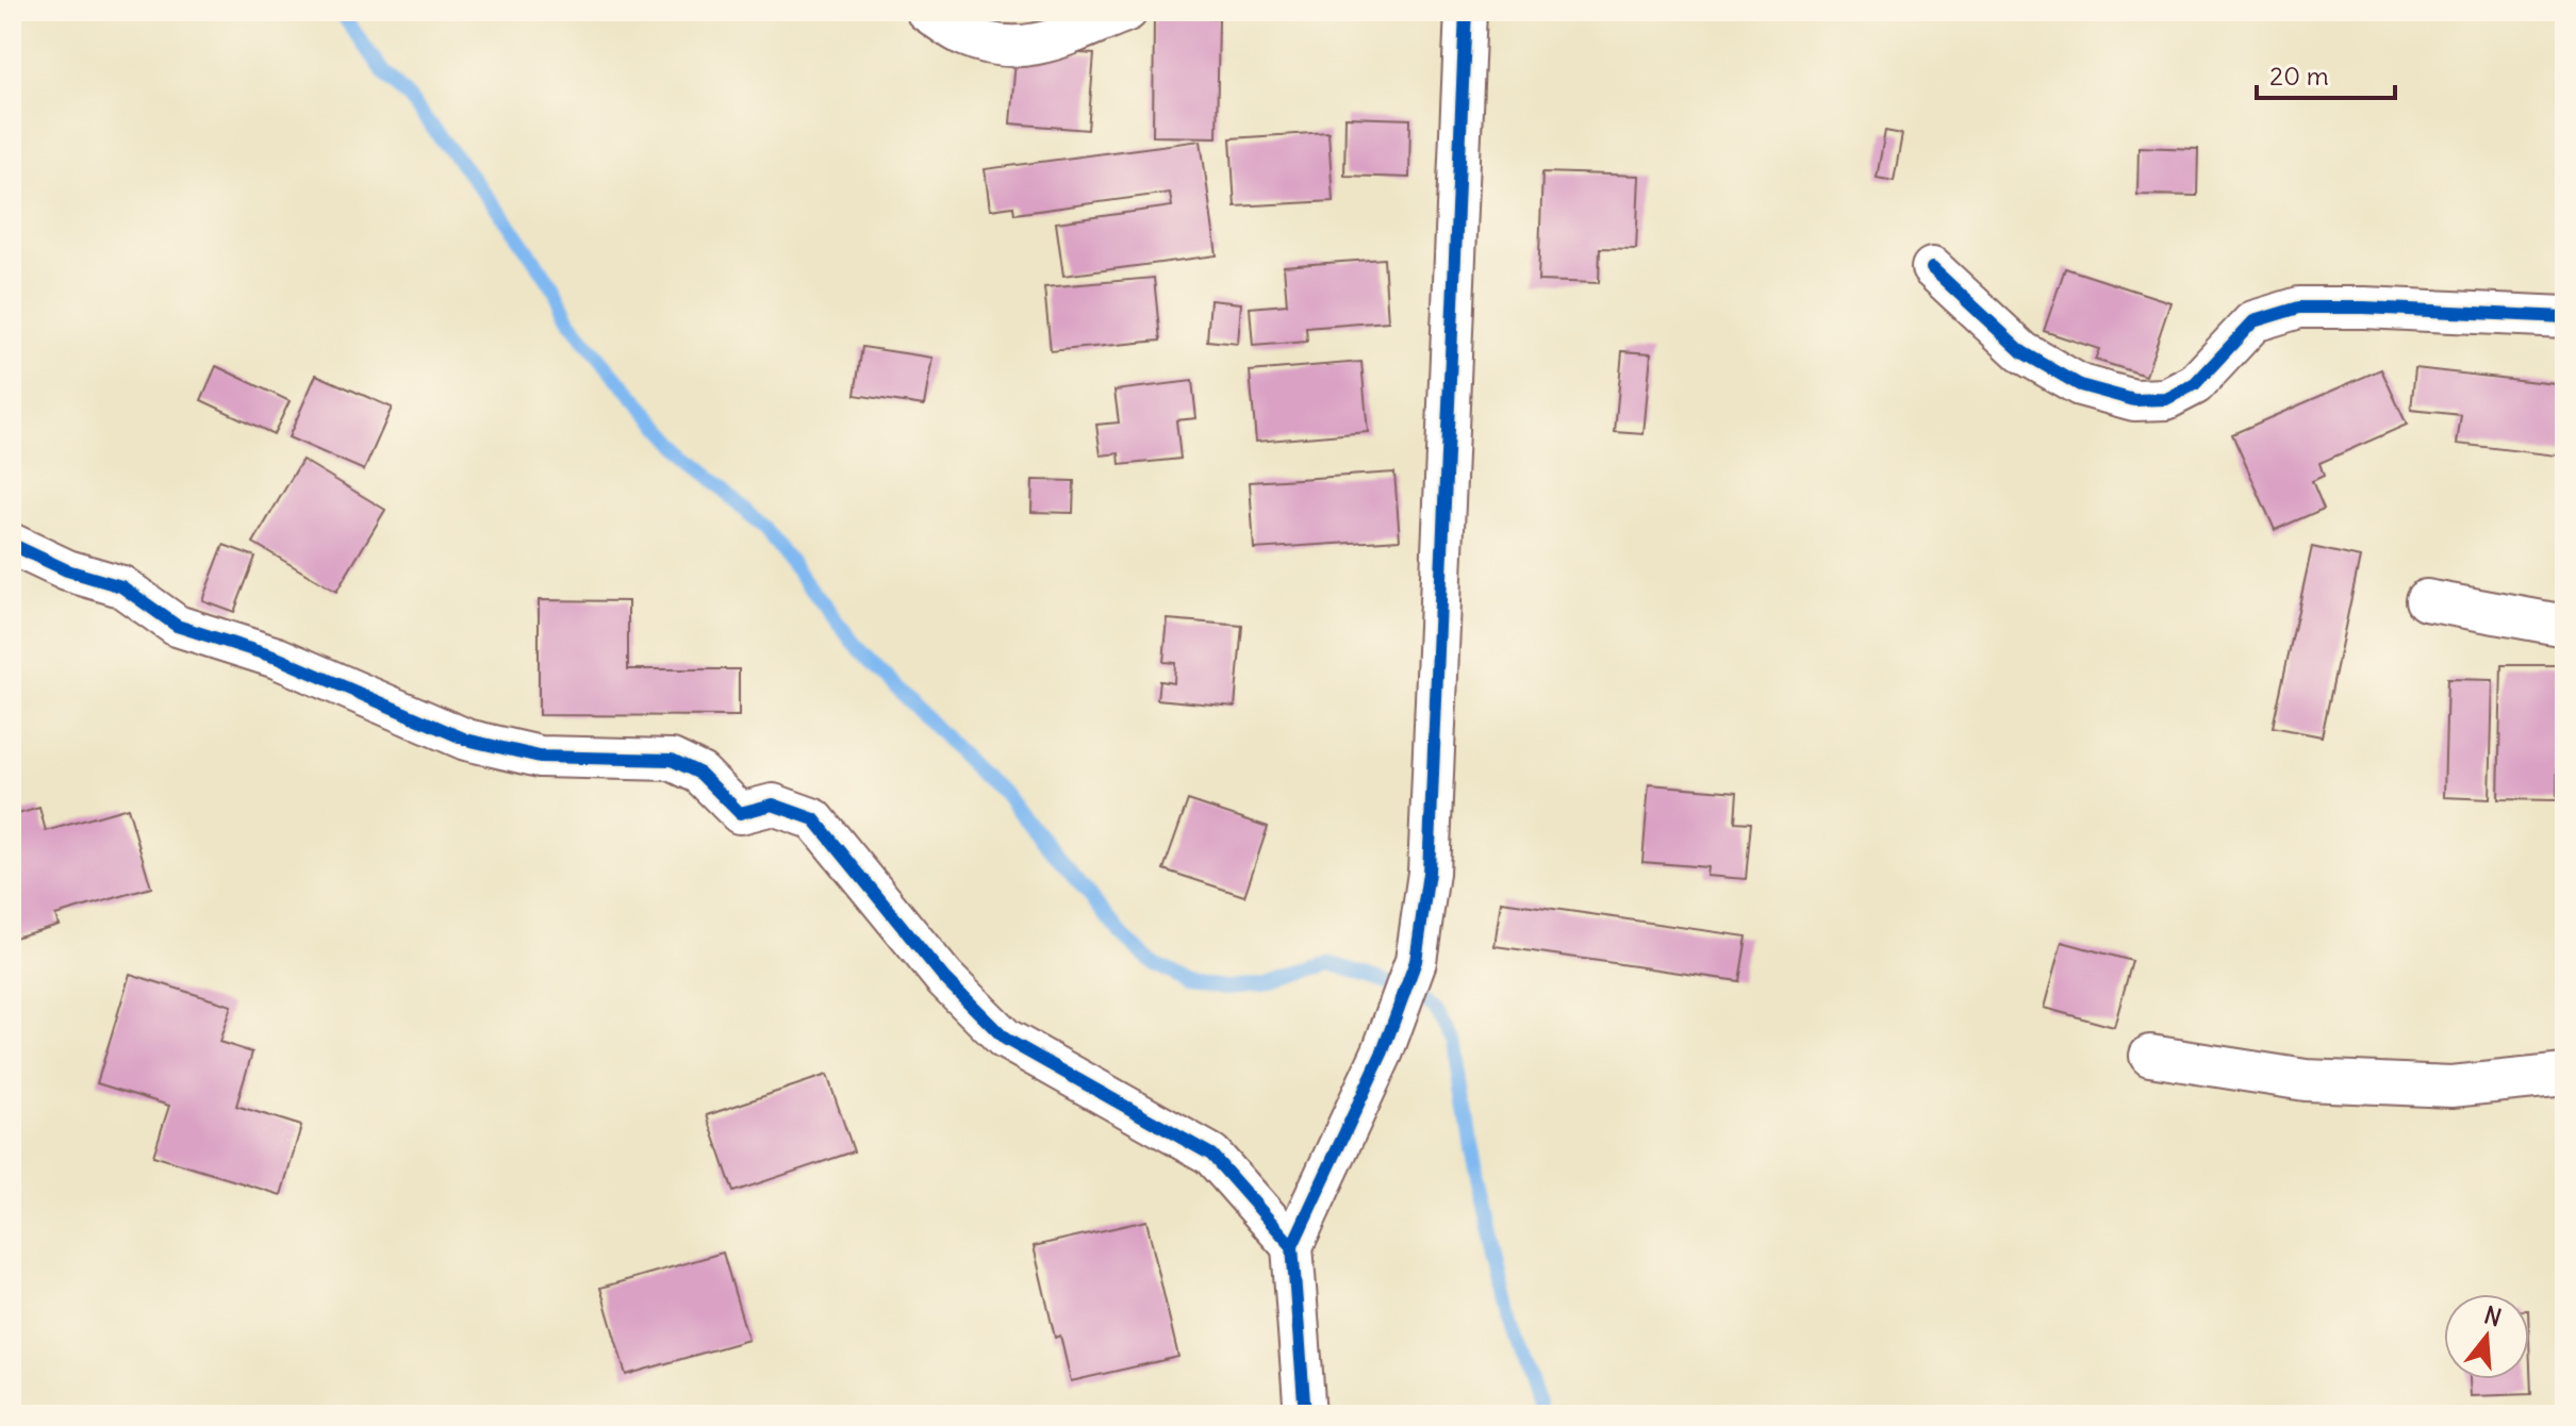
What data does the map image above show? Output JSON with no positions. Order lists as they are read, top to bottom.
{
  "scale_bar": "20 m",
  "north": "top"
}
